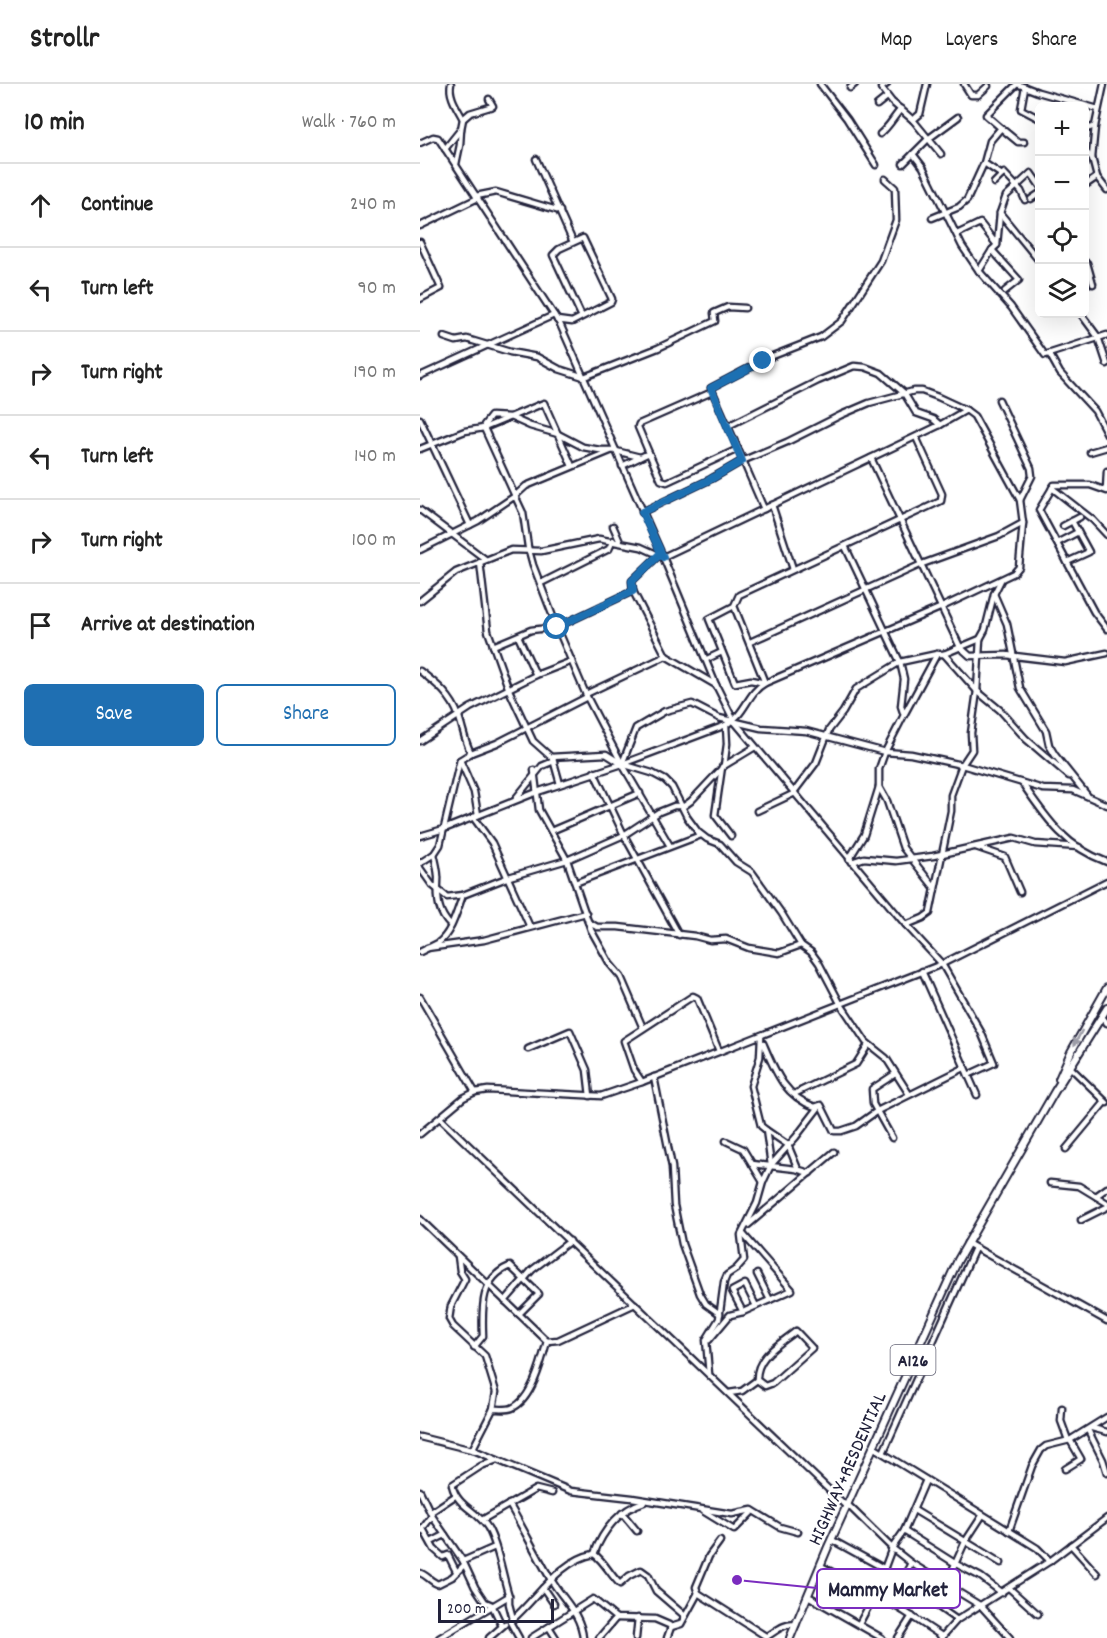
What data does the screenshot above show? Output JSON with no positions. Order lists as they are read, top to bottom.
{
  "streets": {
    "highway": ["A126", "HIGHWAY+RESDENTIAL"]
  },
  "crossings": [
    ["A126", "HIGHWAY+RESDENTIAL"]
  ],
  "places": ["Mammy Market"],
  "scale_bar": "200 m",
  "page": {
    "header": "Strollr",
    "nav": ["Map", "Layers", "Share"],
    "heading": ["10 min", "Walk · 760 m"],
    "map_buttons": ["+", "−"],
    "list": [
      ["Continue", "240 m"],
      ["Turn left", "90 m"],
      ["Turn right", "190 m"],
      ["Turn left", "140 m"],
      ["Turn right", "100 m"],
      "Arrive at destination"
    ],
    "buttons": ["Save", "Share"],
    "scale": "200 m"
  }
}
